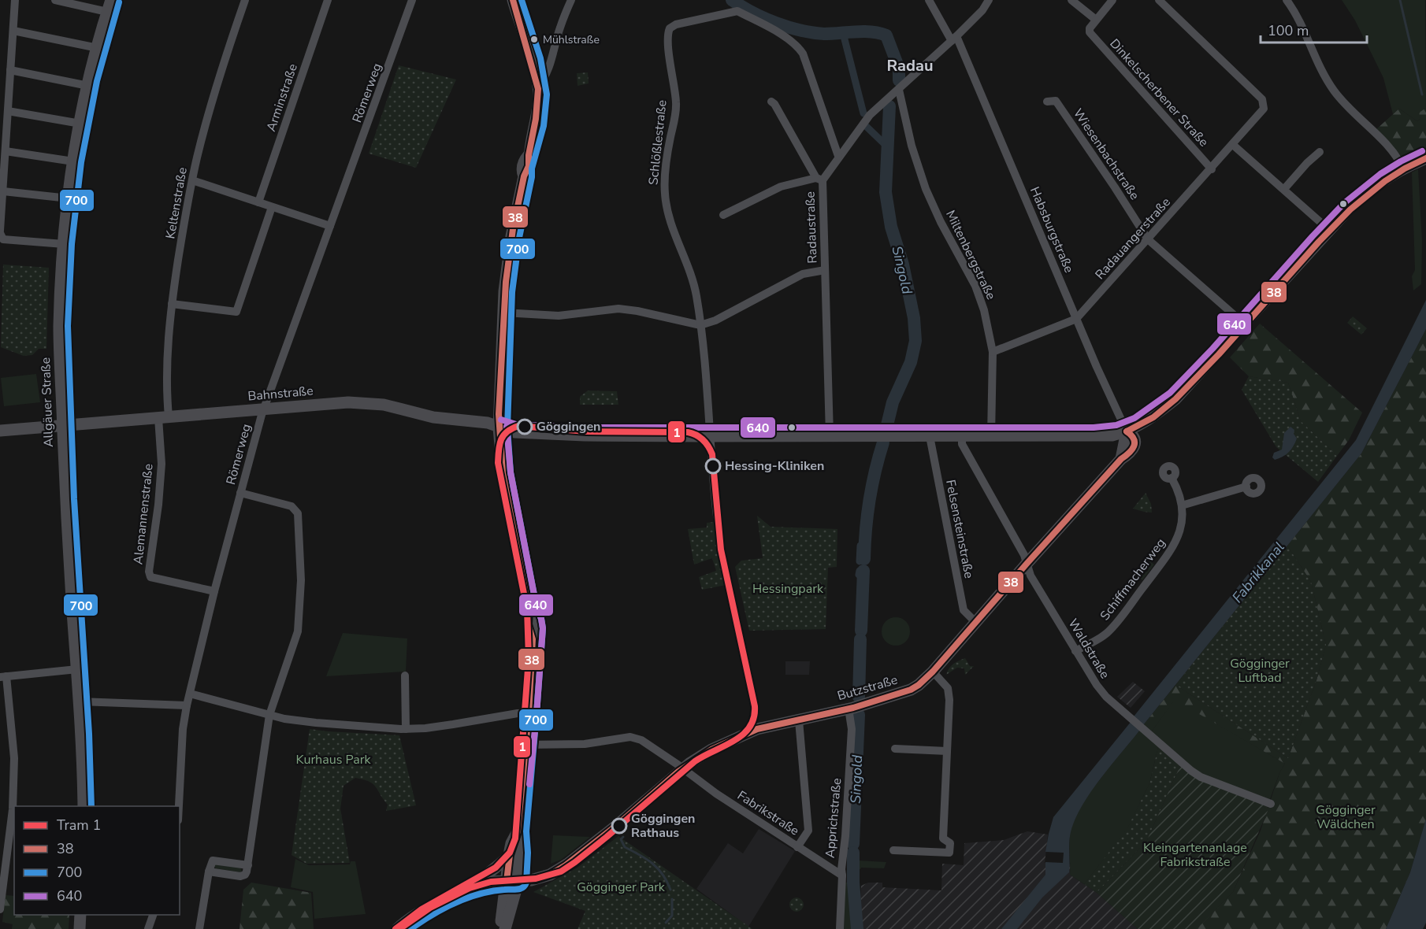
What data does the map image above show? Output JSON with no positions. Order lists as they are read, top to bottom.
{
  "streets": {
    "street": [
      "Römerweg",
      "Dinkelscherbener Straße",
      "Arminstraße",
      "Schlößlestraße",
      "Wiesenbachstraße",
      "Keltenstraße",
      "Radaustraße",
      "Habsburgstraße",
      "Radauangerstraße",
      "Miltenbergstraße",
      "Bahnstraße",
      "Allgäuer Straße",
      "Alemannenstraße",
      "Felsensteinstraße",
      "Schiffmacherweg",
      "Waldstraße",
      "Butzstraße",
      "Fabrikstraße",
      "Apprichstraße"
    ]
  },
  "crossings": [
    ["Römerweg", "Bahnstraße"],
    ["Römerweg", "Alemannenstraße"],
    ["Dinkelscherbener Straße", "Radauangerstraße"],
    ["Schlößlestraße", "Radaustraße"],
    ["Schlößlestraße", "Bahnstraße"],
    ["Wiesenbachstraße", "Radauangerstraße"],
    ["Wiesenbachstraße", "Bahnstraße"],
    ["Keltenstraße", "Bahnstraße"],
    ["Keltenstraße", "Alemannenstraße"],
    ["Radaustraße", "Habsburgstraße"],
    ["Radaustraße", "Miltenbergstraße"],
    ["Radaustraße", "Bahnstraße"],
    ["Habsburgstraße", "Radauangerstraße"],
    ["Habsburgstraße", "Bahnstraße"],
    ["Habsburgstraße", "Butzstraße"],
    ["Radauangerstraße", "Miltenbergstraße"],
    ["Miltenbergstraße", "Bahnstraße"],
    ["Bahnstraße", "Allgäuer Straße"],
    ["Bahnstraße", "Alemannenstraße"],
    ["Bahnstraße", "Felsensteinstraße"],
    ["Bahnstraße", "Waldstraße"],
    ["Bahnstraße", "Butzstraße"],
    ["Felsensteinstraße", "Butzstraße"],
    ["Schiffmacherweg", "Waldstraße"],
    ["Waldstraße", "Butzstraße"],
    ["Butzstraße", "Fabrikstraße"],
    ["Butzstraße", "Apprichstraße"],
    ["Fabrikstraße", "Apprichstraße"]
  ],
  "districts": ["Radau"],
  "water": ["Singold", "Fabrikkanal"],
  "parks": [
    "Hessingpark",
    "Gögginger Luftbad",
    "Kurhaus Park",
    "Gögginger Wäldchen",
    "Kleingartenanlage Fabrikstraße",
    "Gögginger Park"
  ],
  "places": [
    "Mühlstraße",
    "Göggingen",
    "Hessing-Kliniken",
    "Göggingen Rathaus"
  ],
  "lines": [
    "transit line 38",
    "transit line 700",
    "transit line 640",
    "tram line 1"
  ],
  "legend": [
    "Tram 1",
    "38",
    "700",
    "640"
  ],
  "scale_bar": "100 m"
}
